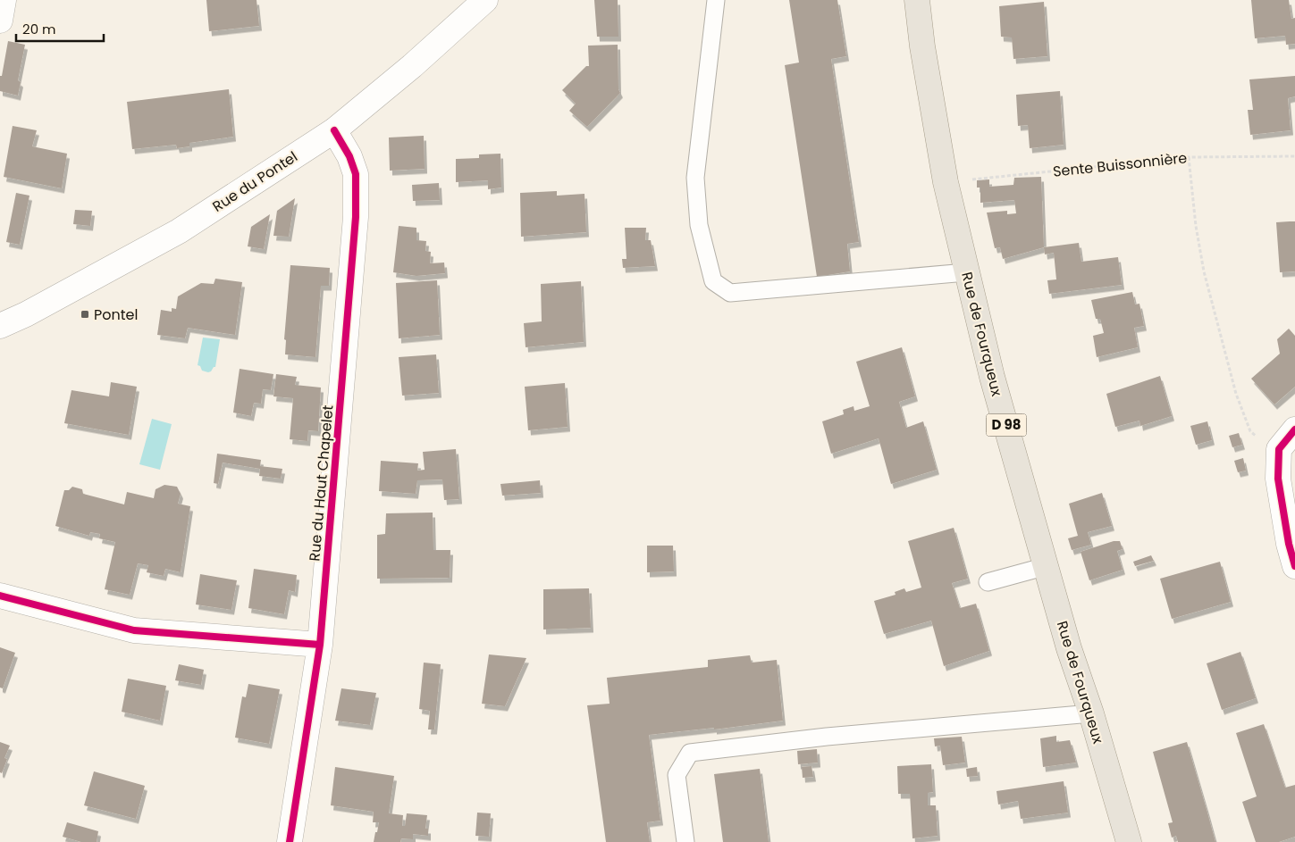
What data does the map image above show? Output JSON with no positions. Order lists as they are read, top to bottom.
{
  "streets": {
    "main road": ["Rue de Fourqueux", "D 98"],
    "street": ["Rue du Pontel", "Rue du Haut Chapelet"],
    "path": ["Sente Buissonnière"]
  },
  "crossings": [
    ["Sente Buissonnière", "Rue de Fourqueux"],
    ["Rue du Pontel", "Rue du Haut Chapelet"]
  ],
  "places": {
    "transit": ["Pontel"]
  },
  "scale_bar": "20 m"
}
